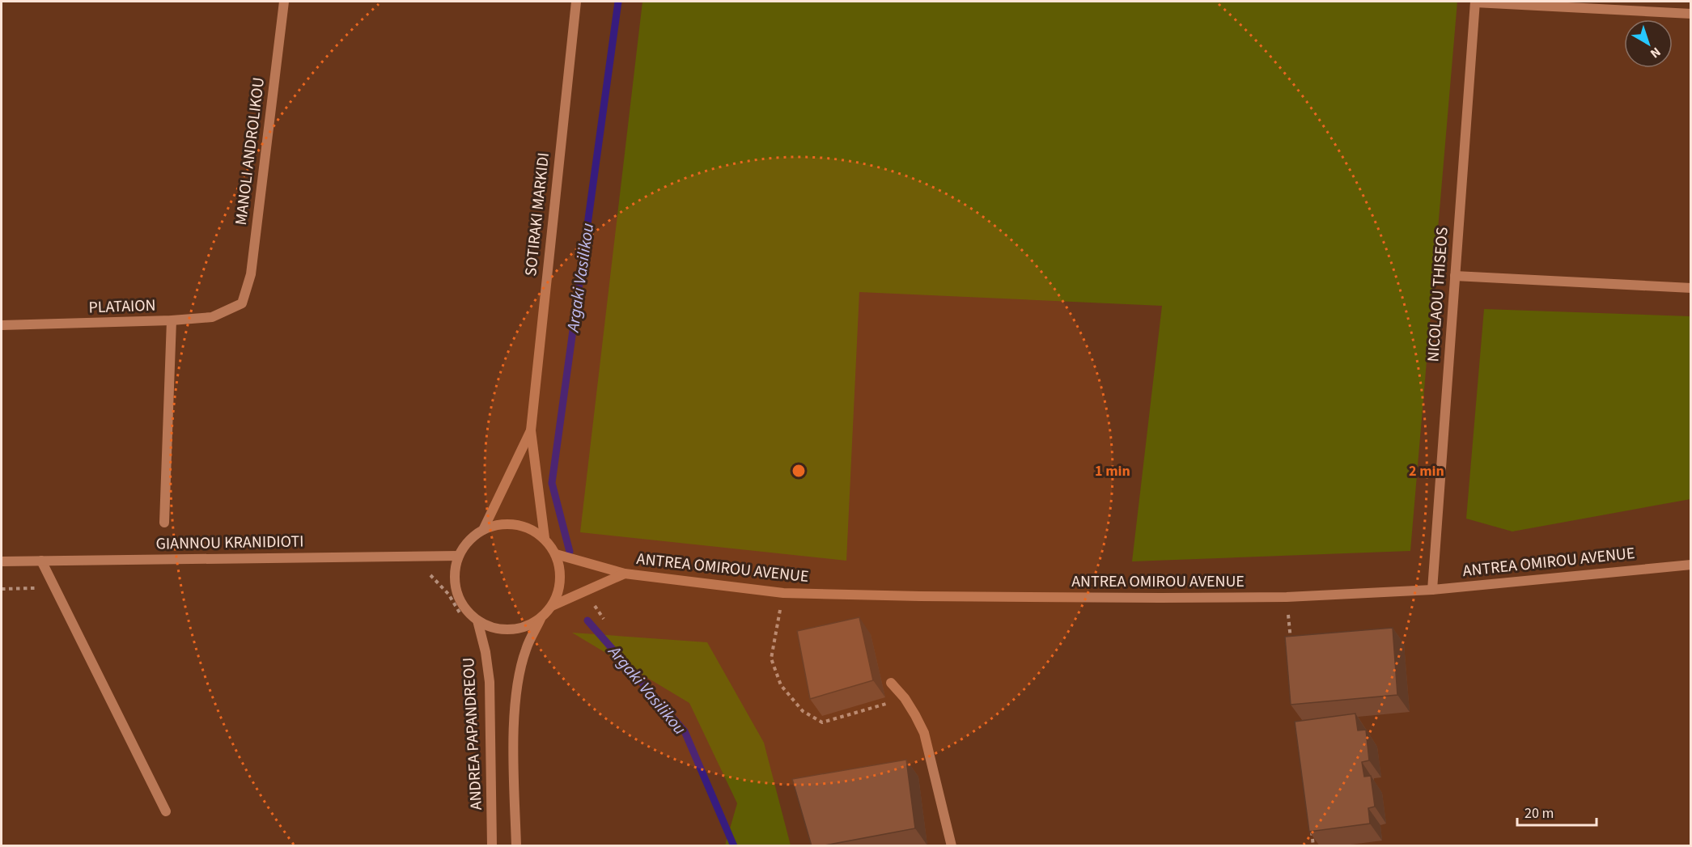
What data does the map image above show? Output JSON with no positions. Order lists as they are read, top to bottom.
{
  "streets": {
    "street": [
      "MANOLI ANDROLIKOU",
      "SOTIRAKI MARKIDI",
      "NICOLAOU THISEOS",
      "PLATAION",
      "GIANNOU KRANIDIOTI",
      "ANTREA OMIROU AVENUE",
      "ANDREA PAPANDREOU"
    ]
  },
  "crossings": [
    ["MANOLI ANDROLIKOU", "PLATAION"],
    ["SOTIRAKI MARKIDI", "GIANNOU KRANIDIOTI"],
    ["SOTIRAKI MARKIDI", "ANTREA OMIROU AVENUE"],
    ["SOTIRAKI MARKIDI", "ANDREA PAPANDREOU"],
    ["NICOLAOU THISEOS", "ANTREA OMIROU AVENUE"],
    ["GIANNOU KRANIDIOTI", "ANTREA OMIROU AVENUE"],
    ["GIANNOU KRANIDIOTI", "ANDREA PAPANDREOU"],
    ["ANTREA OMIROU AVENUE", "ANDREA PAPANDREOU"]
  ],
  "water": ["Argaki Vasilikou"],
  "scale_bar": "20 m",
  "north": "bottom right",
  "rings": ["1 min", "2 min"]
}
